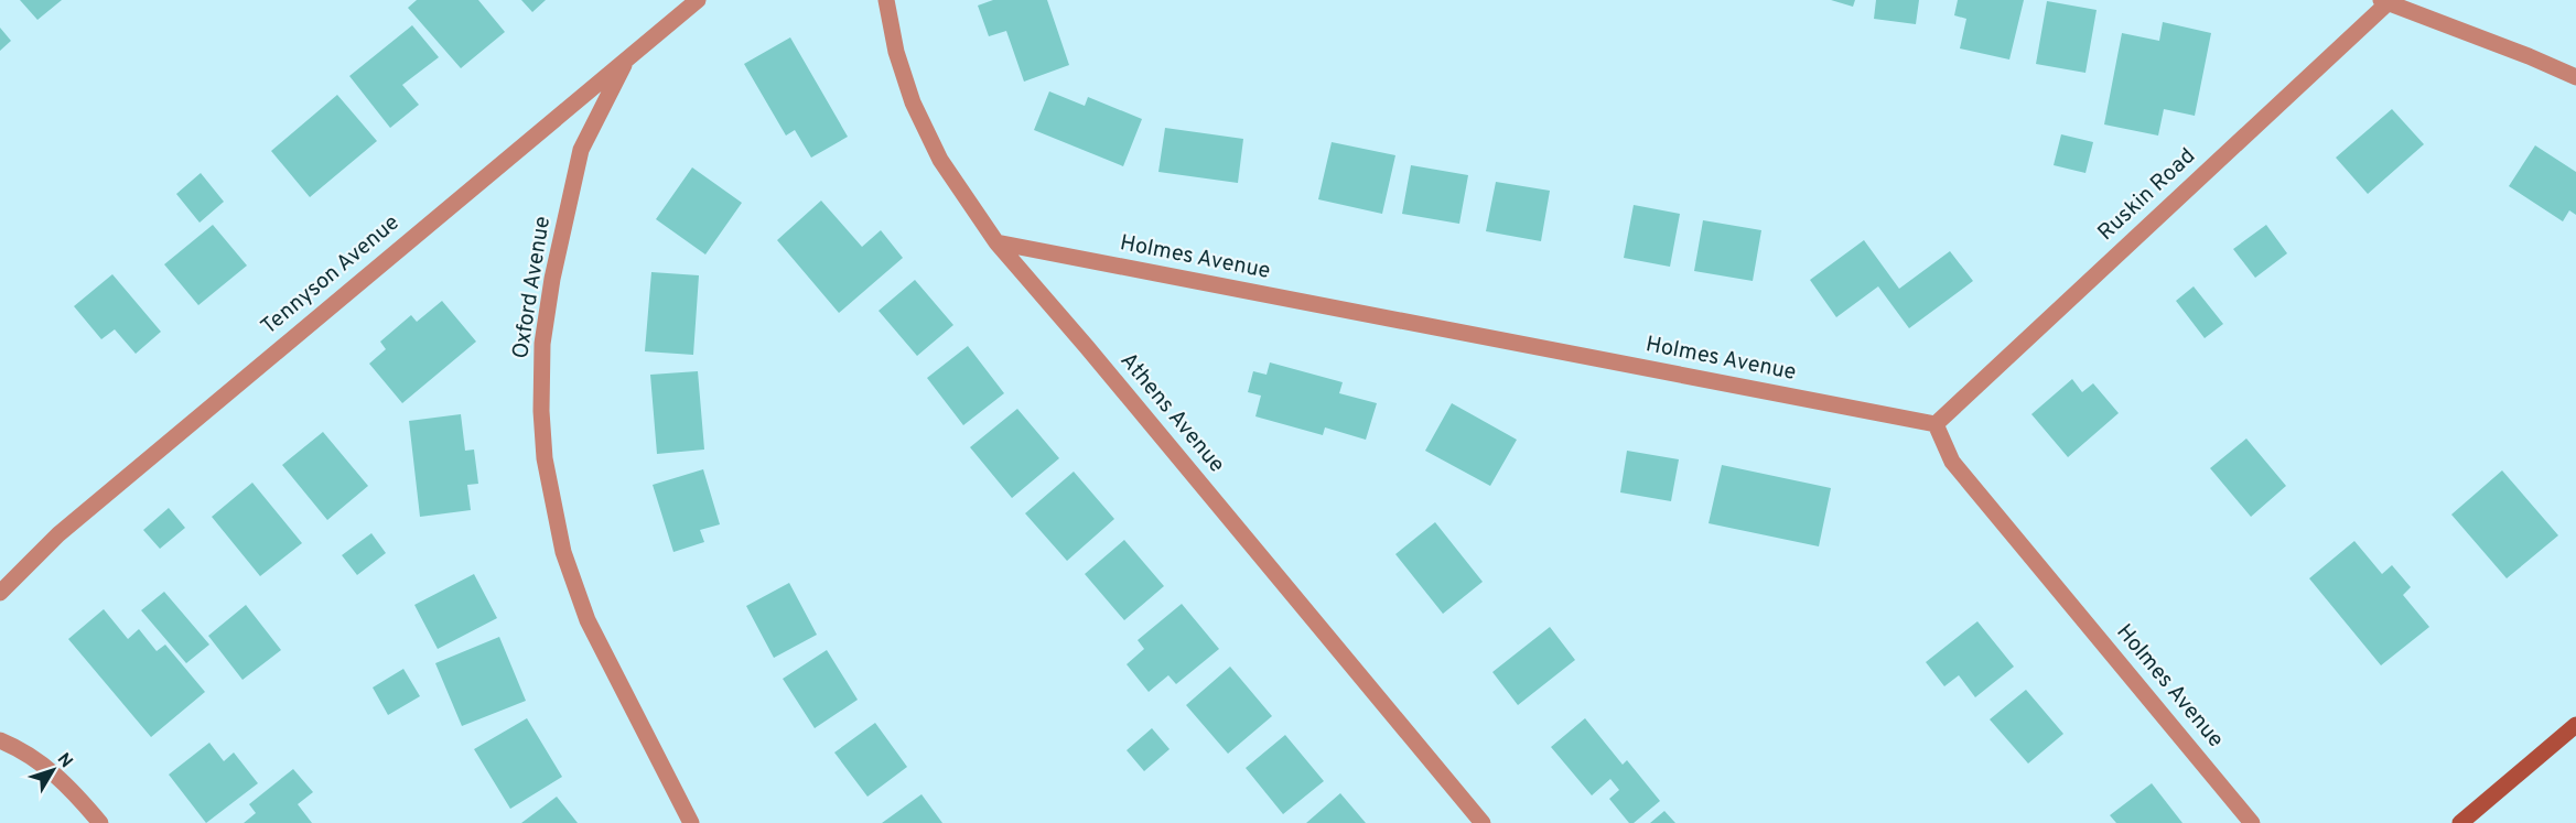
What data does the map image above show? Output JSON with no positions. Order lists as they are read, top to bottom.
{
  "streets": {
    "street": [
      "Ruskin Road",
      "Holmes Avenue",
      "Tennyson Avenue",
      "Oxford Avenue",
      "Athens Avenue"
    ]
  },
  "crossings": [
    ["Ruskin Road", "Holmes Avenue"],
    ["Holmes Avenue", "Athens Avenue"],
    ["Tennyson Avenue", "Oxford Avenue"]
  ],
  "north": "top right"
}
